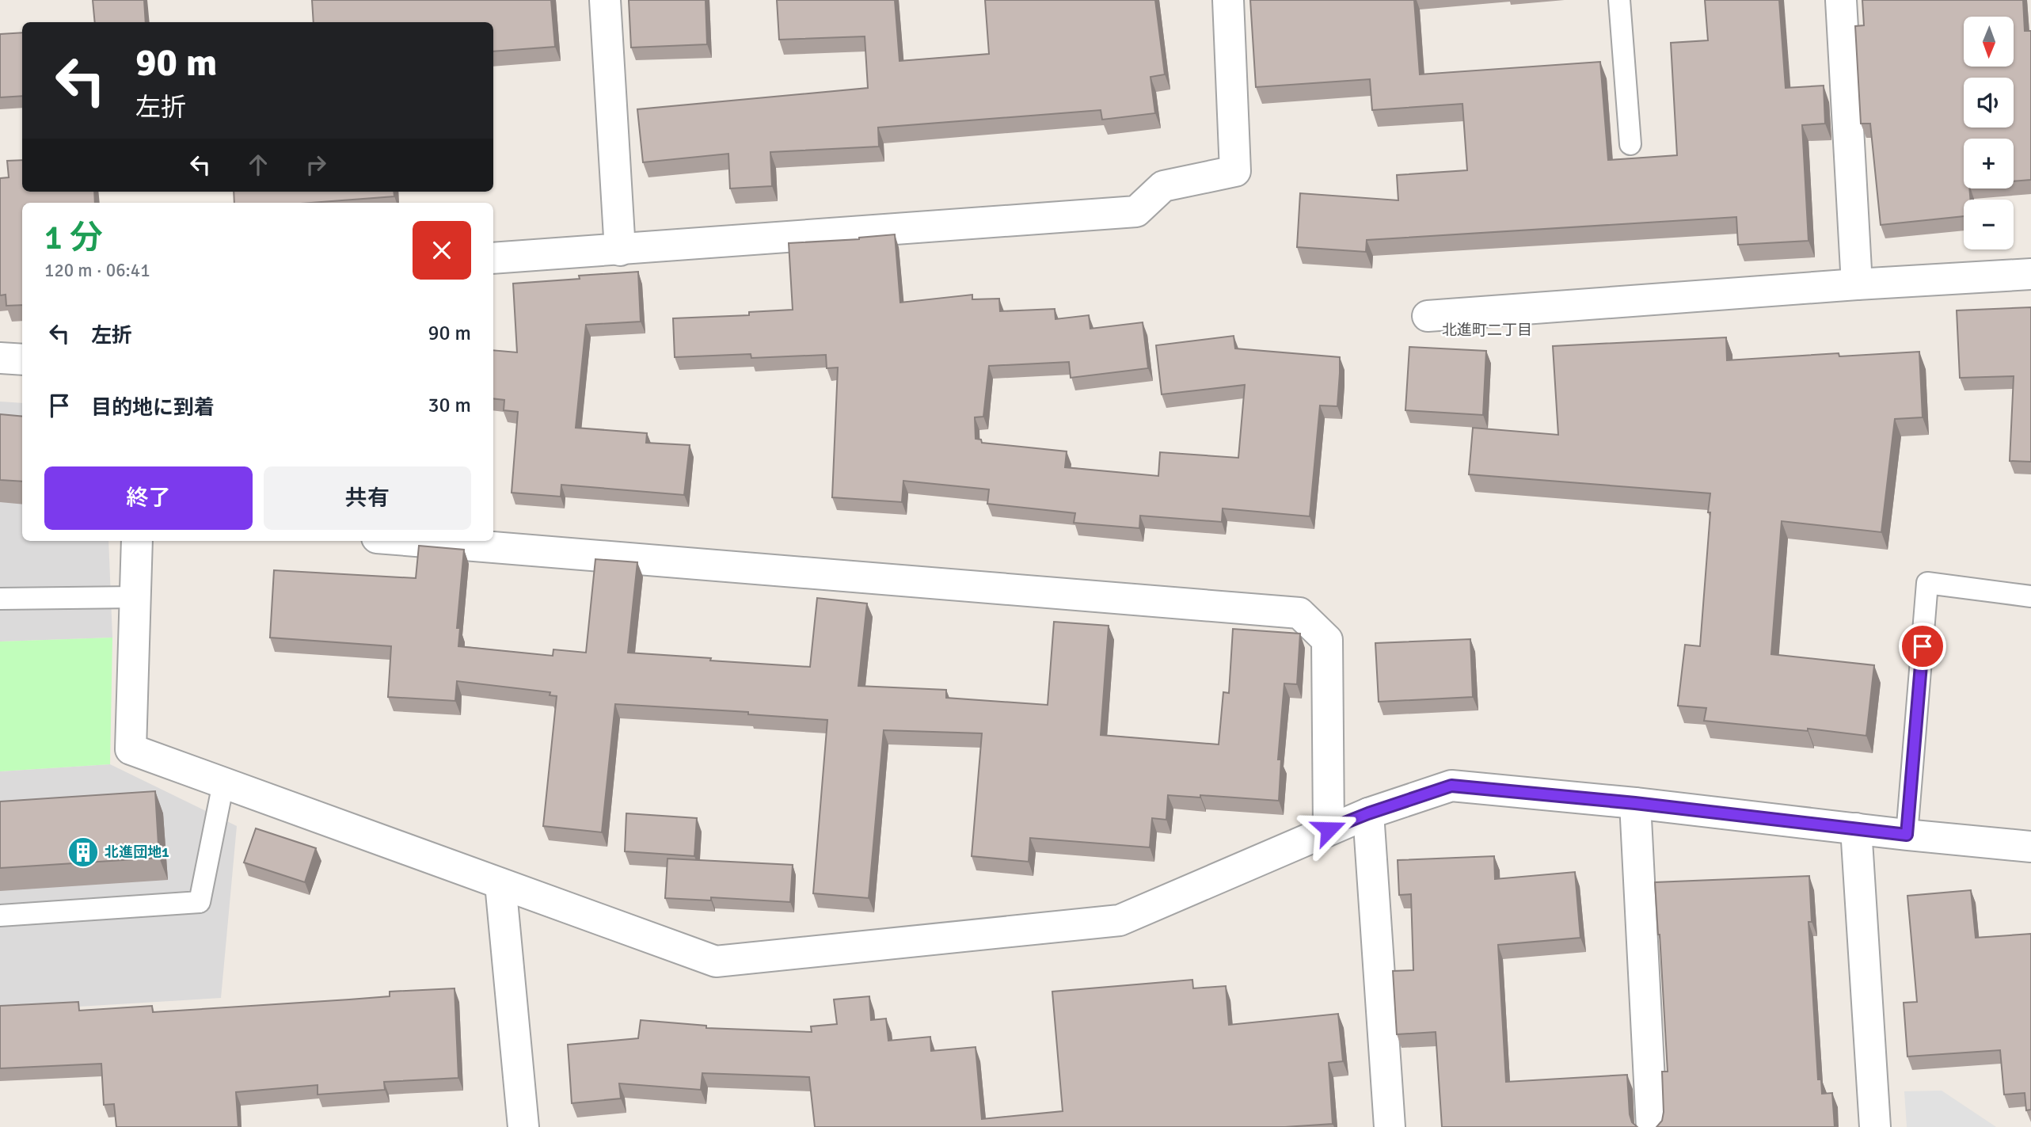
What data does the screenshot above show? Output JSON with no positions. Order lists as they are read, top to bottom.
{
  "districts": ["北進町二丁目"],
  "places": {
    "building": ["北進団地1"]
  },
  "north": "bottom",
  "page": {
    "map_buttons": ["+", "−"],
    "turn": ["90 m", "左折"],
    "heading": ["1 分", "120 m · 06:41"],
    "list": [
      {
        "name": "左折",
        "value": "90 m"
      },
      {
        "name": "目的地に到着",
        "value": "30 m"
      }
    ],
    "buttons": ["終了", "共有"]
  }
}
